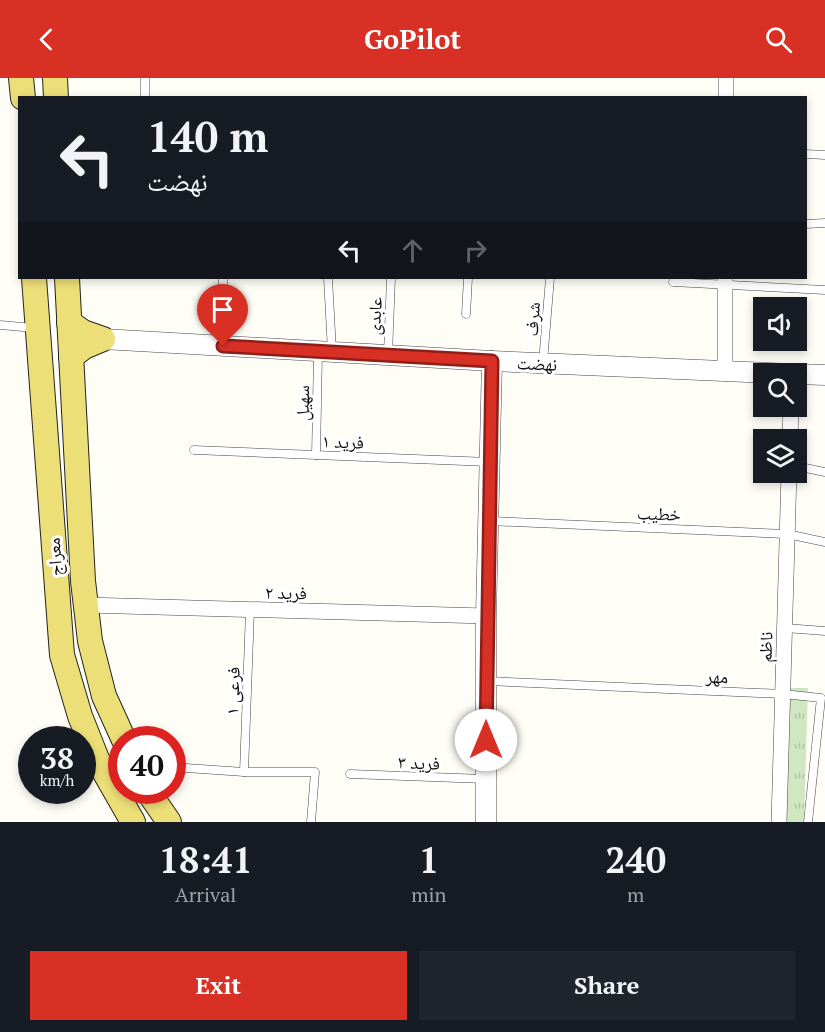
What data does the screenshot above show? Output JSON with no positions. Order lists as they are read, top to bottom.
{
  "streets": {
    "main road": ["معراج"],
    "street": ["نهضت", "فرید ۲", "ناظم"],
    "lane": [
      "عابدی",
      "شرف",
      "سهیل",
      "فرید ۱",
      "خطیب",
      "مهر",
      "فرعی ۱",
      "فرید ۳"
    ]
  },
  "crossings": [
    ["عابدی", "نهضت"],
    ["شرف", "نهضت"],
    ["نهضت", "سهیل"],
    ["سهیل", "فرید ۱"],
    ["خطیب", "ناظم"],
    ["معراج", "فرید ۲"],
    ["فرید ۲", "فرعی ۱"],
    ["ناظم", "مهر"]
  ],
  "page": {
    "header": "GoPilot",
    "turn": ["140 m", "نهضت"],
    "speed": "38 km/h",
    "limit": "40",
    "eta": [
      "18:41",
      "Arrival",
      "1",
      "min",
      "240",
      "m"
    ],
    "buttons": ["Exit", "Share"]
  }
}
